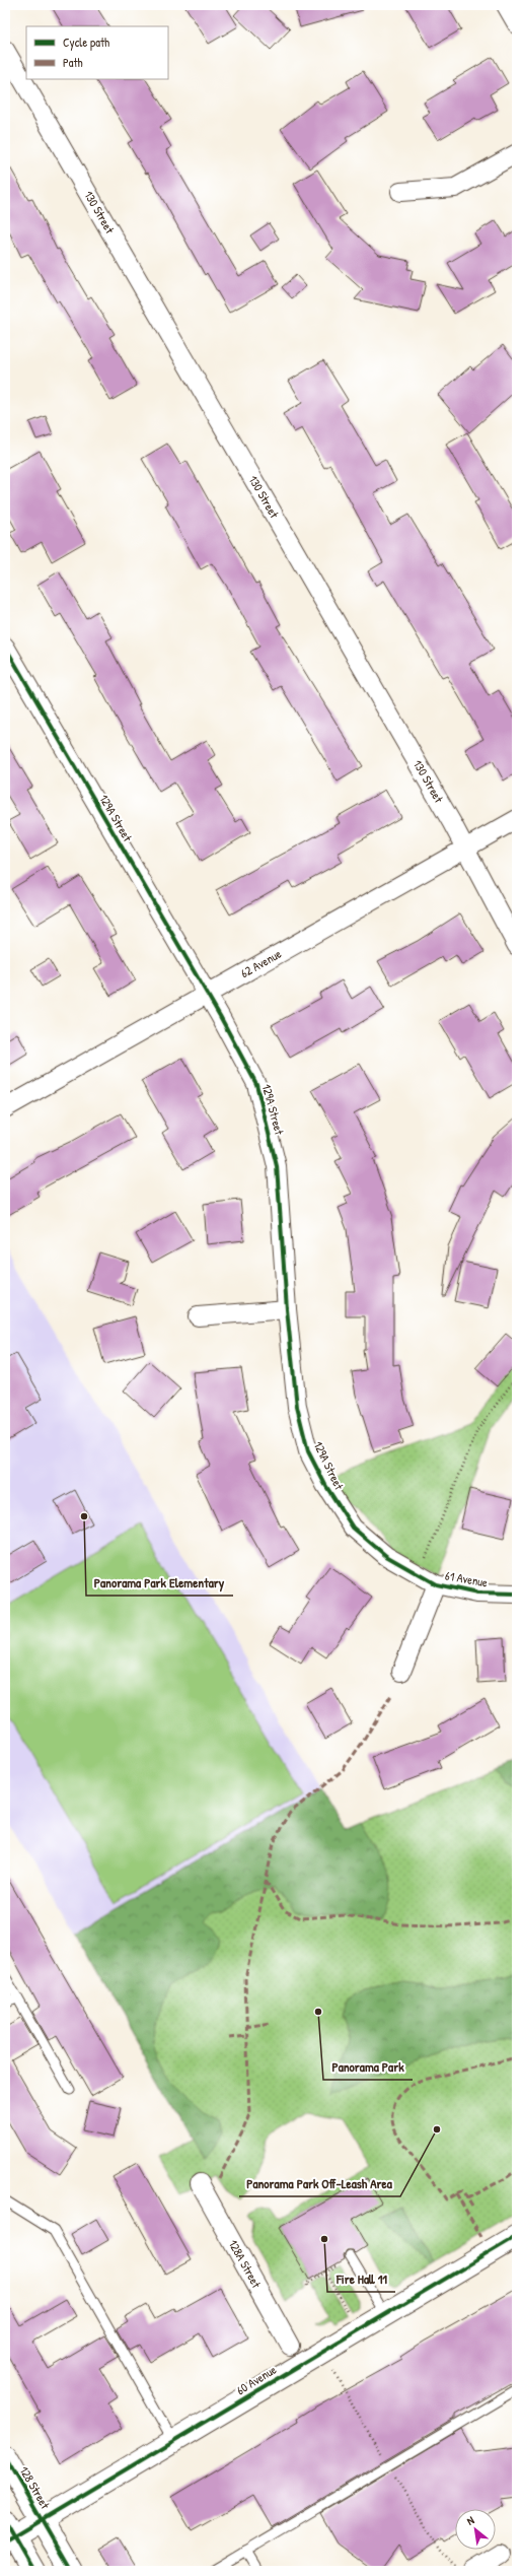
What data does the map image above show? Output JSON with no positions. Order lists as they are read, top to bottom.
{
  "streets": {
    "street": [
      "130 Street",
      "129A Street",
      "62 Avenue",
      "61 Avenue",
      "128A Street",
      "60 Avenue",
      "128 Street"
    ]
  },
  "crossings": [
    ["130 Street", "62 Avenue"],
    ["129A Street", "62 Avenue"],
    ["129A Street", "61 Avenue"],
    ["60 Avenue", "128 Street"]
  ],
  "places": [
    "Panorama Park Elementary",
    "Panorama Park",
    "Panorama Park Off-Leash Area",
    "Fire Hall 11"
  ],
  "legend": ["Cycle path", "Path"],
  "north": "top left"
}
